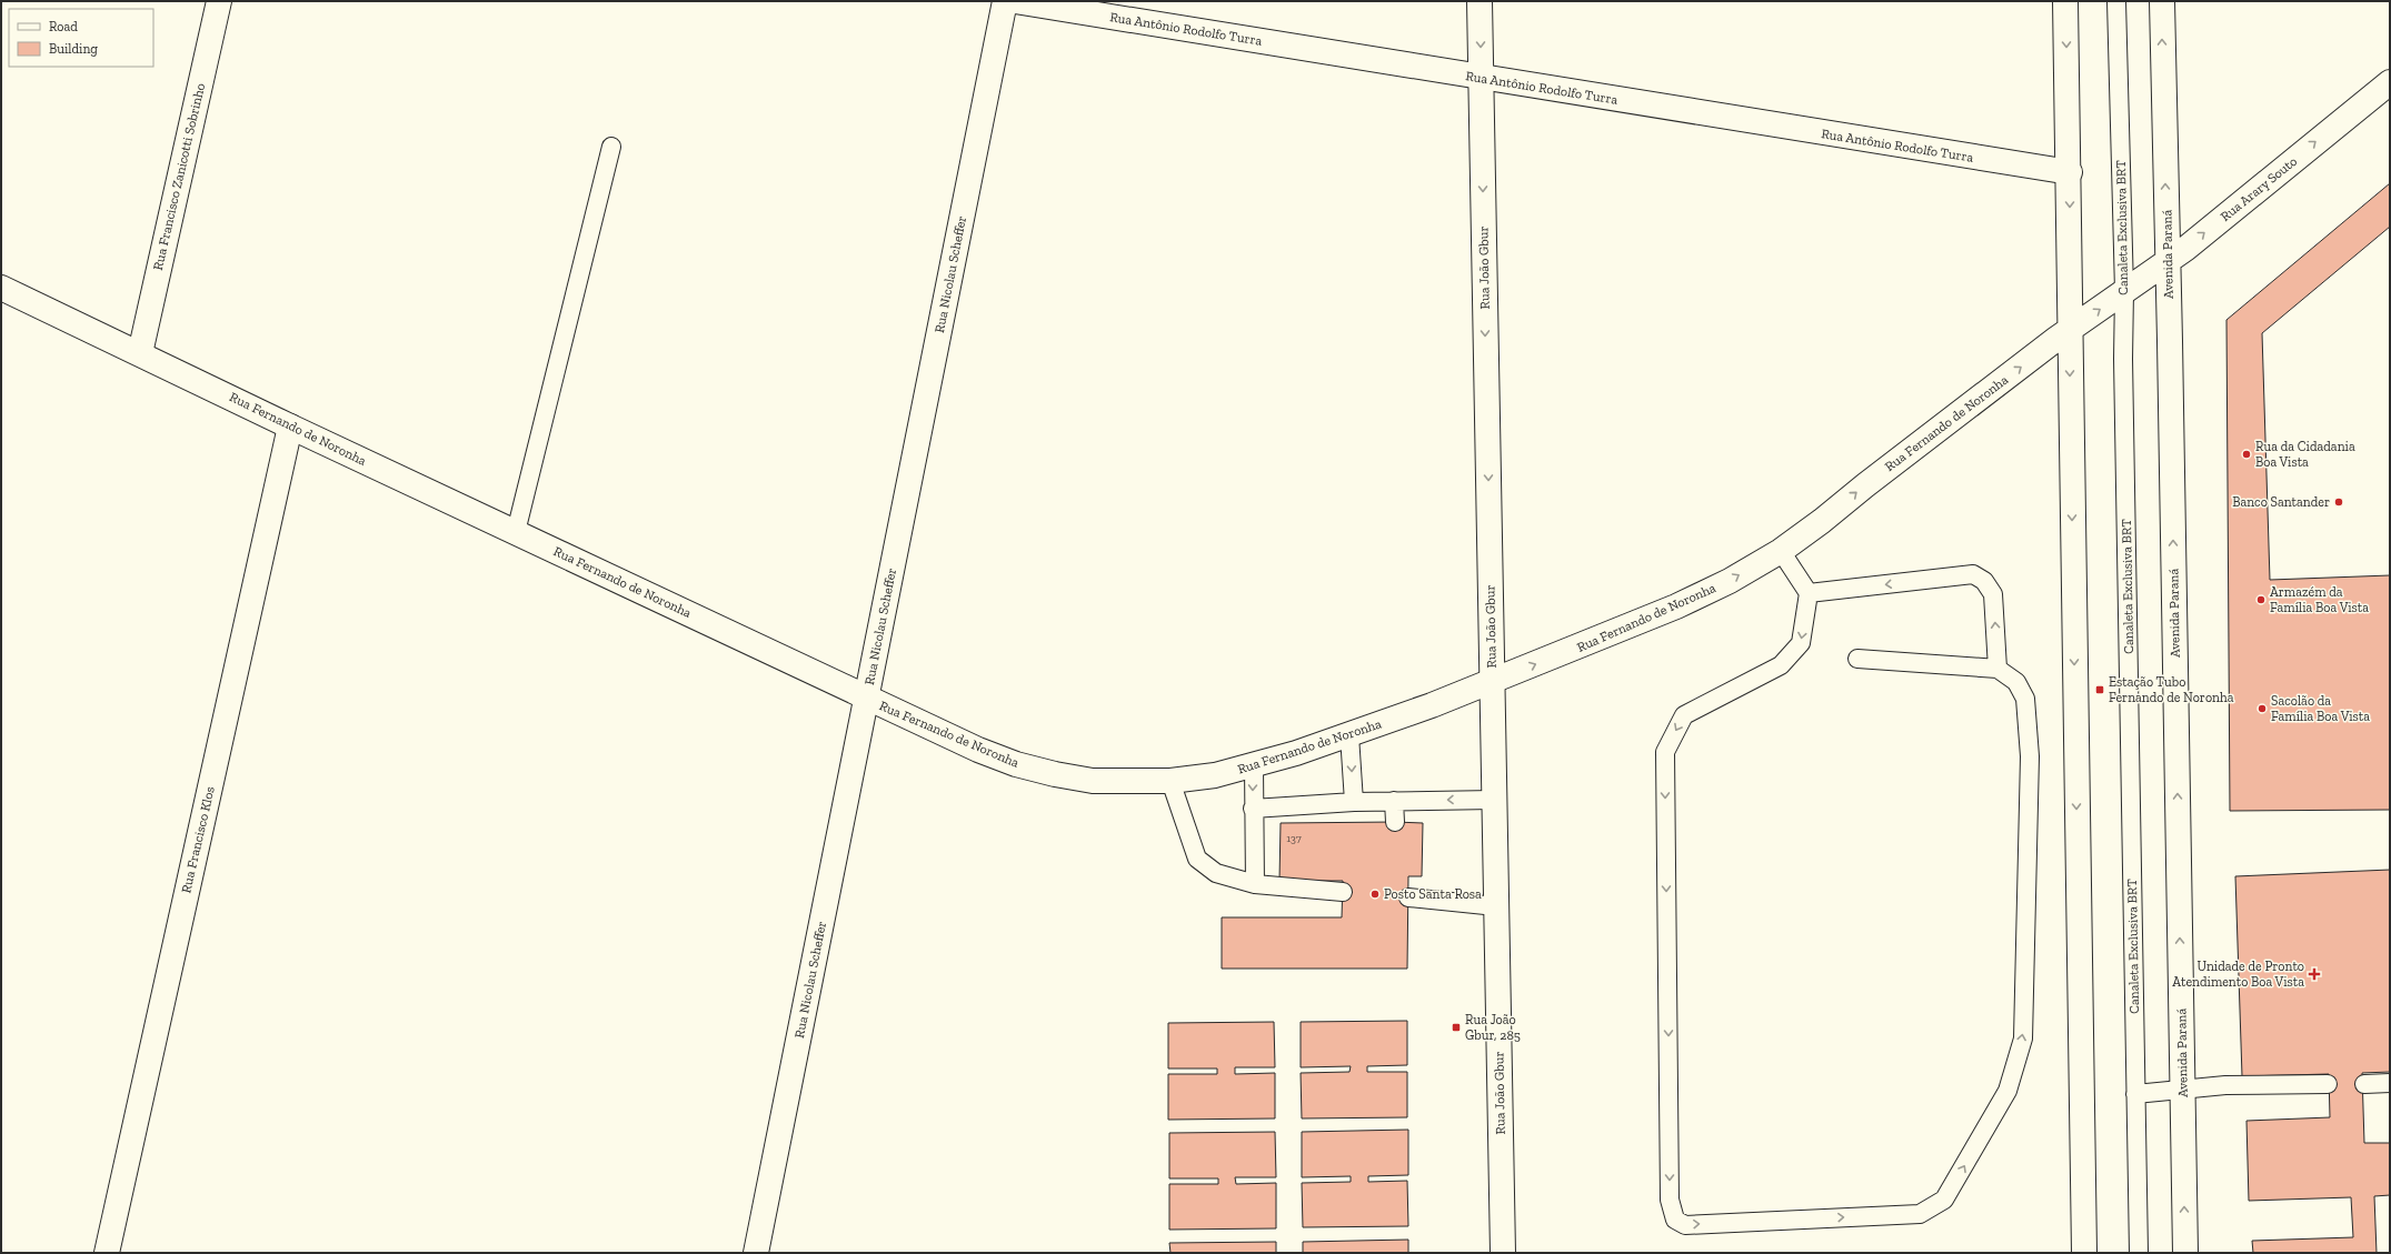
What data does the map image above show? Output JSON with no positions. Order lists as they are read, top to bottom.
{
  "streets": {
    "street": [
      "Rua Antônio Rodolfo Turra",
      "Rua Francisco Zanicotti Sobrinho",
      "Rua Arary Souto",
      "Avenida Paraná",
      "Rua João Gbur",
      "Rua Nicolau Scheffer",
      "Rua Fernando de Noronha",
      "Rua Francisco Klos"
    ],
    "lane": ["Canaleta Exclusiva BRT"]
  },
  "crossings": [
    ["Rua Antônio Rodolfo Turra", "Rua João Gbur"],
    ["Rua Francisco Zanicotti Sobrinho", "Rua Fernando de Noronha"],
    ["Rua Arary Souto", "Canaleta Exclusiva BRT"],
    ["Rua Arary Souto", "Avenida Paraná"],
    ["Rua Arary Souto", "Rua Fernando de Noronha"],
    ["Canaleta Exclusiva BRT", "Rua Fernando de Noronha"],
    ["Rua João Gbur", "Rua Fernando de Noronha"],
    ["Rua Nicolau Scheffer", "Rua Fernando de Noronha"],
    ["Rua Fernando de Noronha", "Rua Francisco Klos"]
  ],
  "one_way": ["Rua Arary Souto", "Rua João Gbur"],
  "places": {
    "other": [
      "Rua da Cidadania Boa Vista",
      "Banco Santander",
      "Armazém da Família Boa Vista",
      "Sacolão da Família Boa Vista",
      "Posto Santa Rosa"
    ],
    "transit": ["Estação Tubo Fernando de Noronha", "Rua João Gbur, 285"],
    "health": ["Unidade de Pronto Atendimento Boa Vista"]
  },
  "house_numbers": ["137"],
  "legend": ["Road", "Building"]
}
